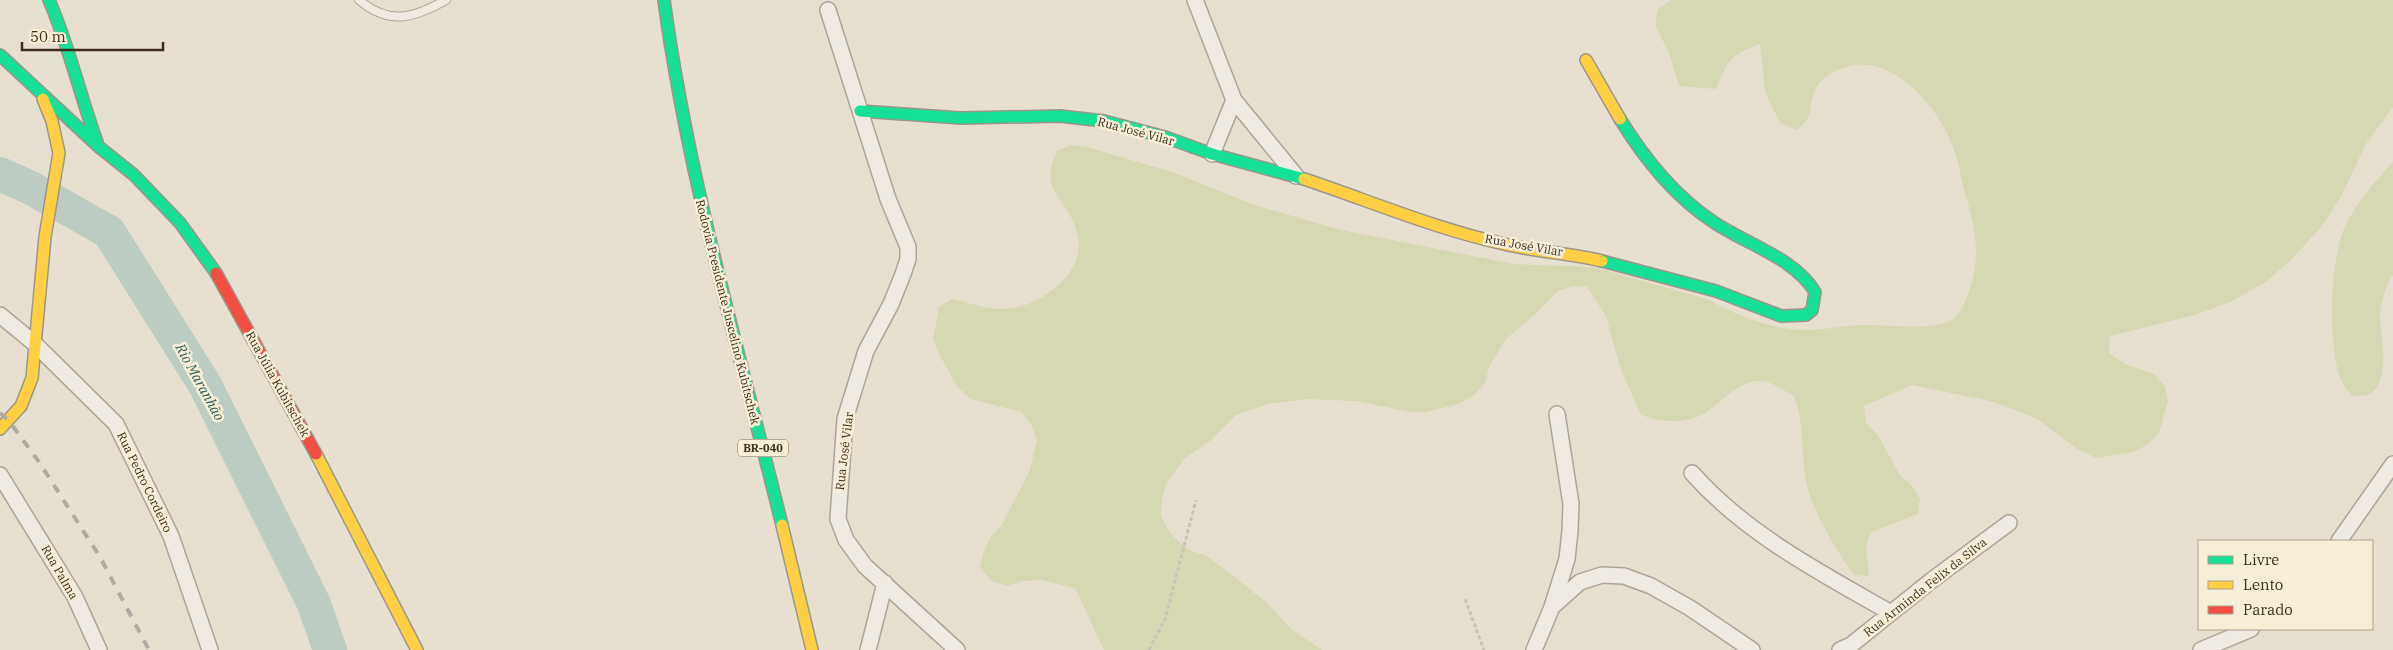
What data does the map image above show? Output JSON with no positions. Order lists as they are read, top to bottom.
{
  "streets": {
    "main road": [
      "Rua José Vilar",
      "Rodovia Presidente Juscelino Kubitschek",
      "Rua Júlia Kubitschek",
      "BR-040"
    ],
    "street": ["Rua Pedro Cordeiro", "Rua Palma", "Rua Arminda Felix da Silva"]
  },
  "water": ["Rio Maranhão"],
  "legend": ["Livre", "Lento", "Parado"],
  "scale_bar": "50 m"
}
